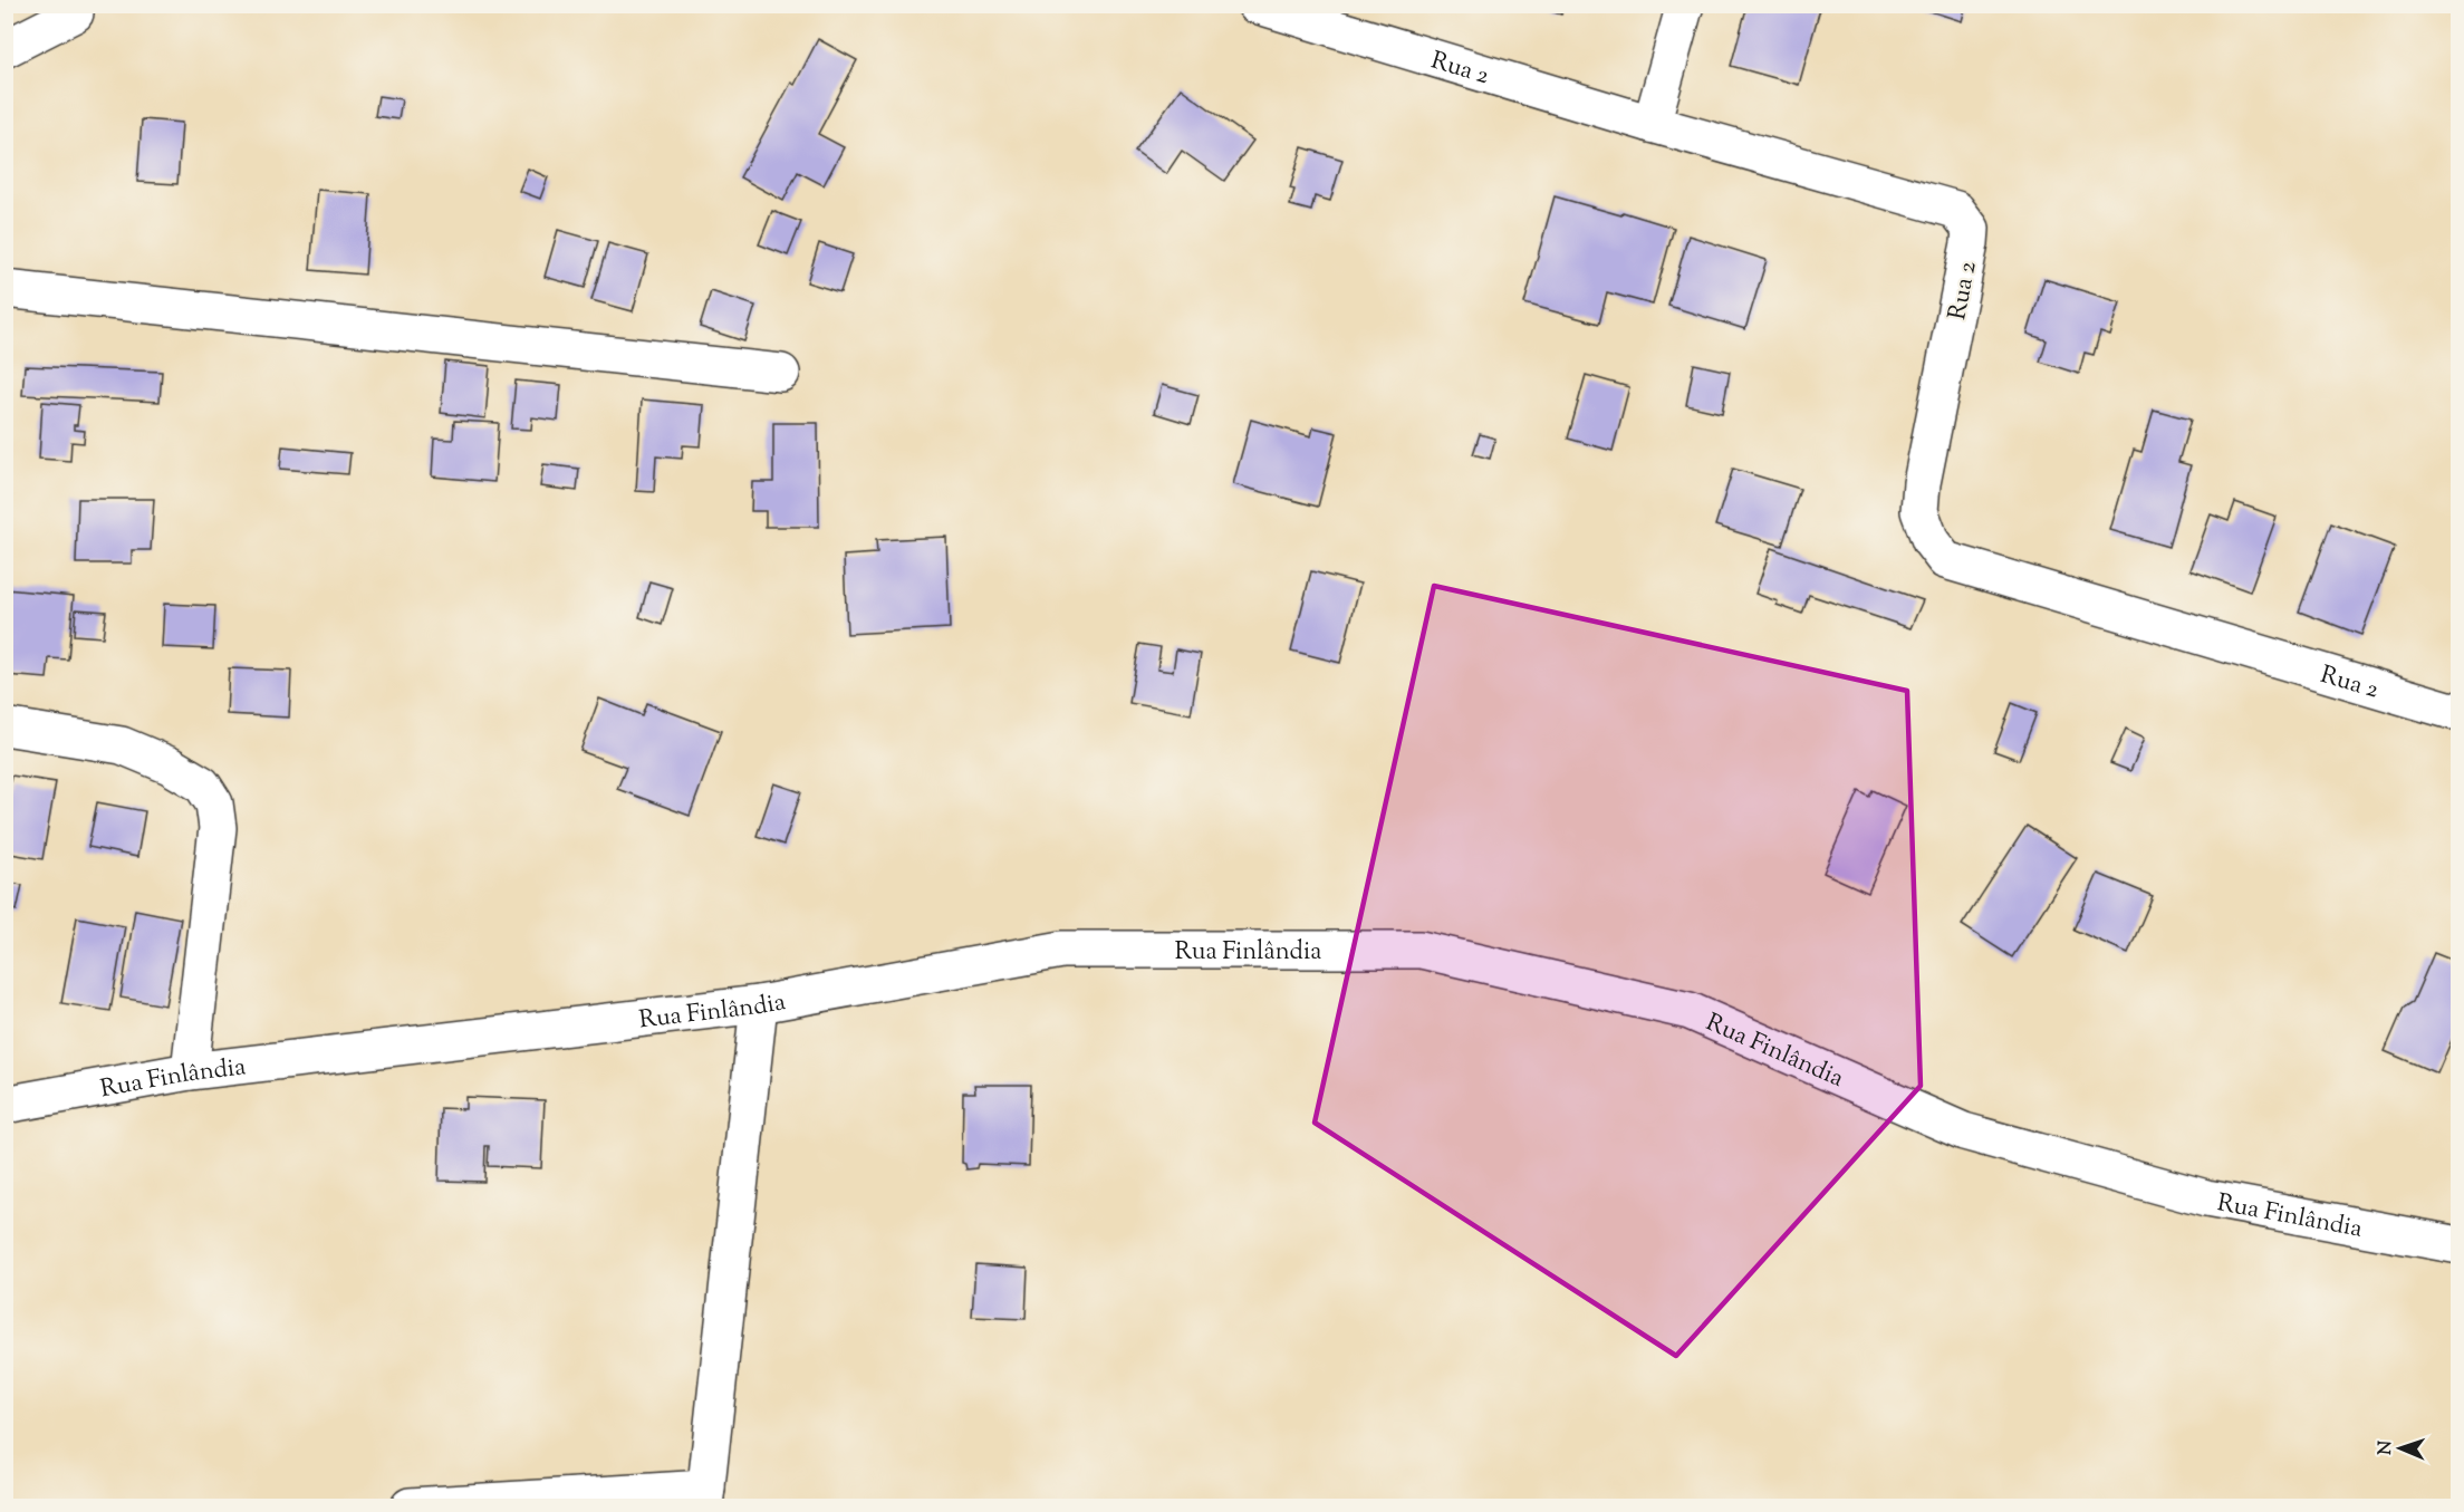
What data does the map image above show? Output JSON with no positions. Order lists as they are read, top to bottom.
{
  "streets": {
    "street": ["Rua 2", "Rua Finlândia"]
  },
  "north": "left"
}
